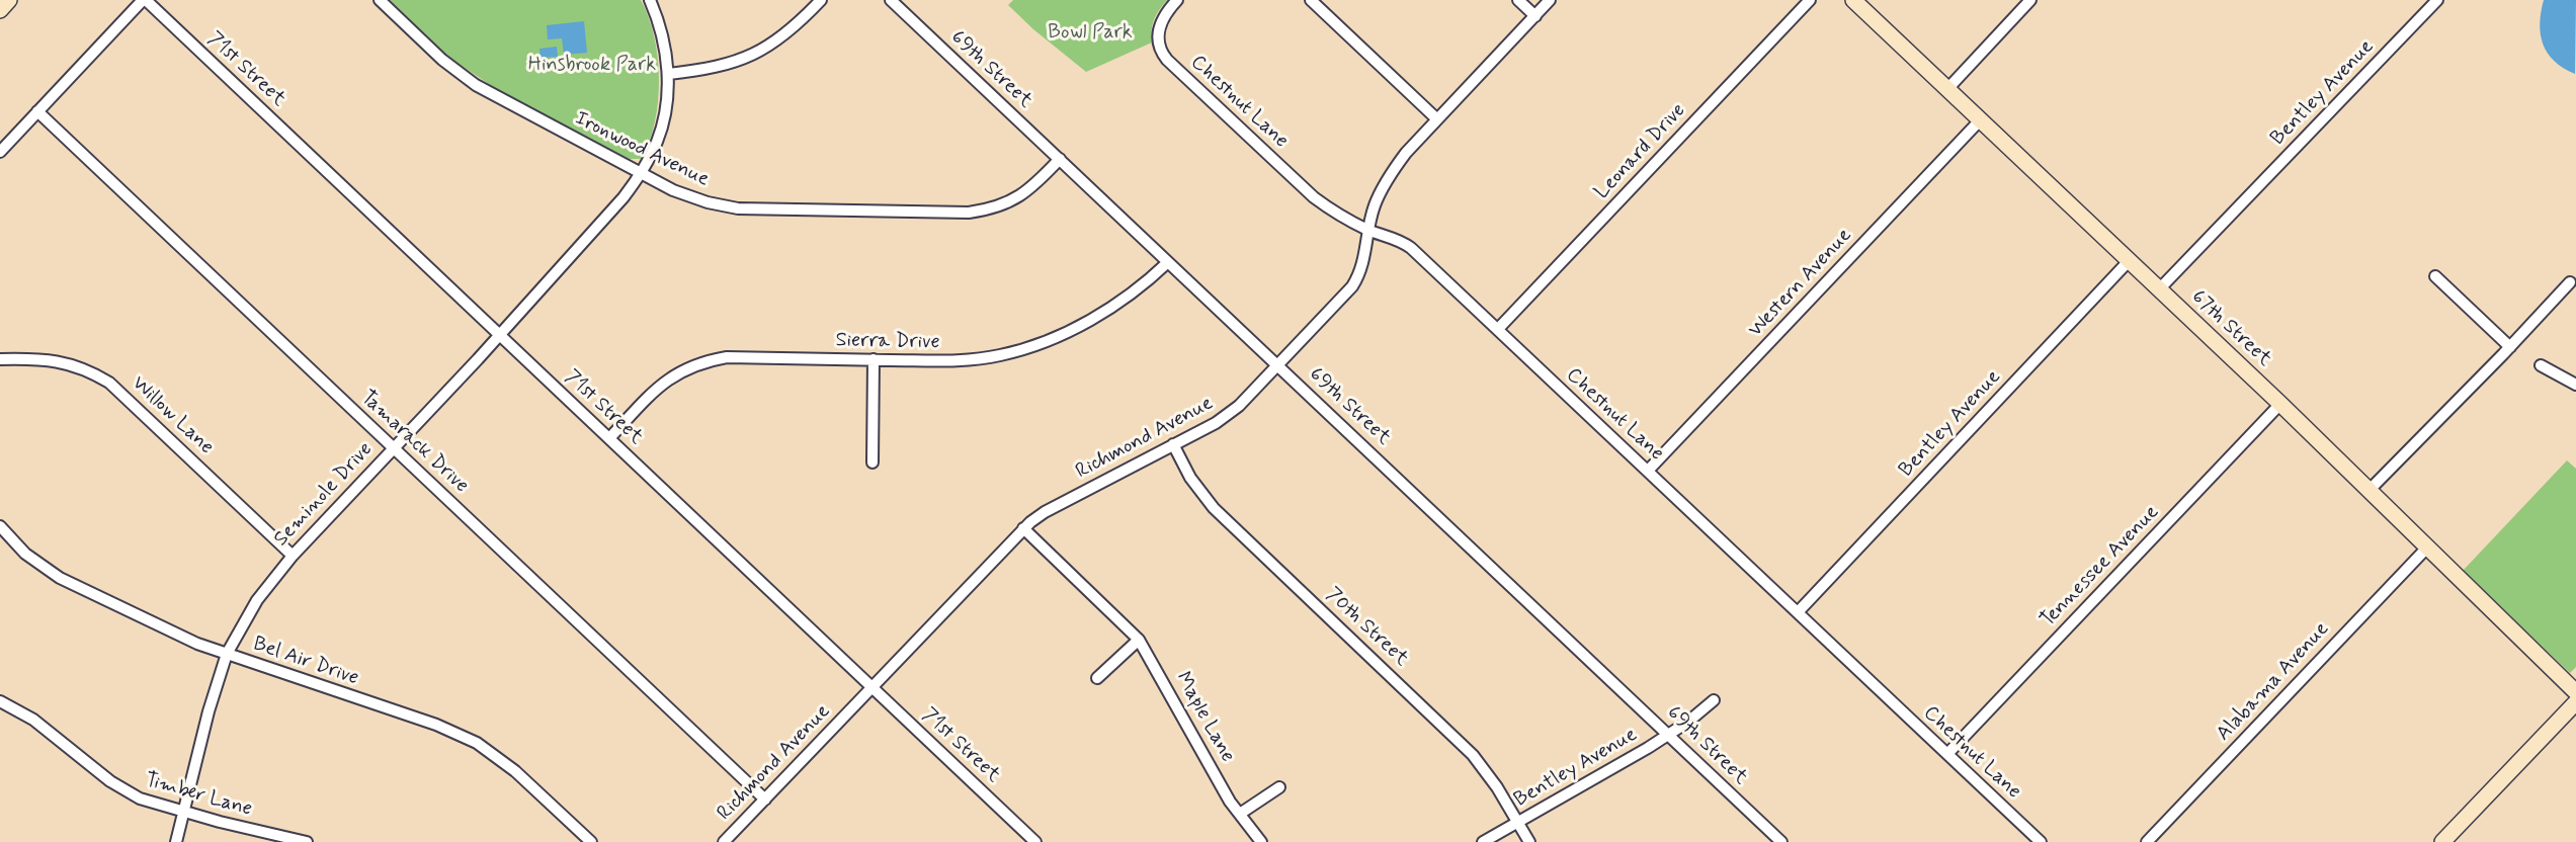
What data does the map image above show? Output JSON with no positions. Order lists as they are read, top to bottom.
{
  "streets": {
    "street": [
      "71st Street",
      "69th Street",
      "Bentley Avenue",
      "Chestnut Lane",
      "Ironwood Avenue",
      "Leonard Drive",
      "Western Avenue",
      "67th Street",
      "Sierra Drive",
      "Willow Lane",
      "Richmond Avenue",
      "Tamarack Drive",
      "Seminole Drive",
      "Tennessee Avenue",
      "70th Street",
      "Bel Air Drive",
      "Alabama Avenue",
      "Maple Lane",
      "Timber Lane"
    ]
  },
  "crossings": [
    ["71st Street", "Sierra Drive"],
    ["71st Street", "Richmond Avenue"],
    ["71st Street", "Seminole Drive"],
    ["69th Street", "Bentley Avenue"],
    ["69th Street", "Ironwood Avenue"],
    ["69th Street", "Sierra Drive"],
    ["69th Street", "Richmond Avenue"],
    ["Bentley Avenue", "Chestnut Lane"],
    ["Bentley Avenue", "67th Street"],
    ["Bentley Avenue", "70th Street"],
    ["Chestnut Lane", "Leonard Drive"],
    ["Chestnut Lane", "Western Avenue"],
    ["Chestnut Lane", "Richmond Avenue"],
    ["Chestnut Lane", "Tennessee Avenue"],
    ["Ironwood Avenue", "Seminole Drive"],
    ["Western Avenue", "67th Street"],
    ["67th Street", "Tennessee Avenue"],
    ["67th Street", "Alabama Avenue"],
    ["Willow Lane", "Seminole Drive"],
    ["Richmond Avenue", "Tamarack Drive"],
    ["Richmond Avenue", "70th Street"],
    ["Richmond Avenue", "Maple Lane"],
    ["Tamarack Drive", "Seminole Drive"],
    ["Seminole Drive", "Bel Air Drive"],
    ["Seminole Drive", "Timber Lane"]
  ],
  "parks": ["Bowl Park", "Hinsbrook Park"]
}
